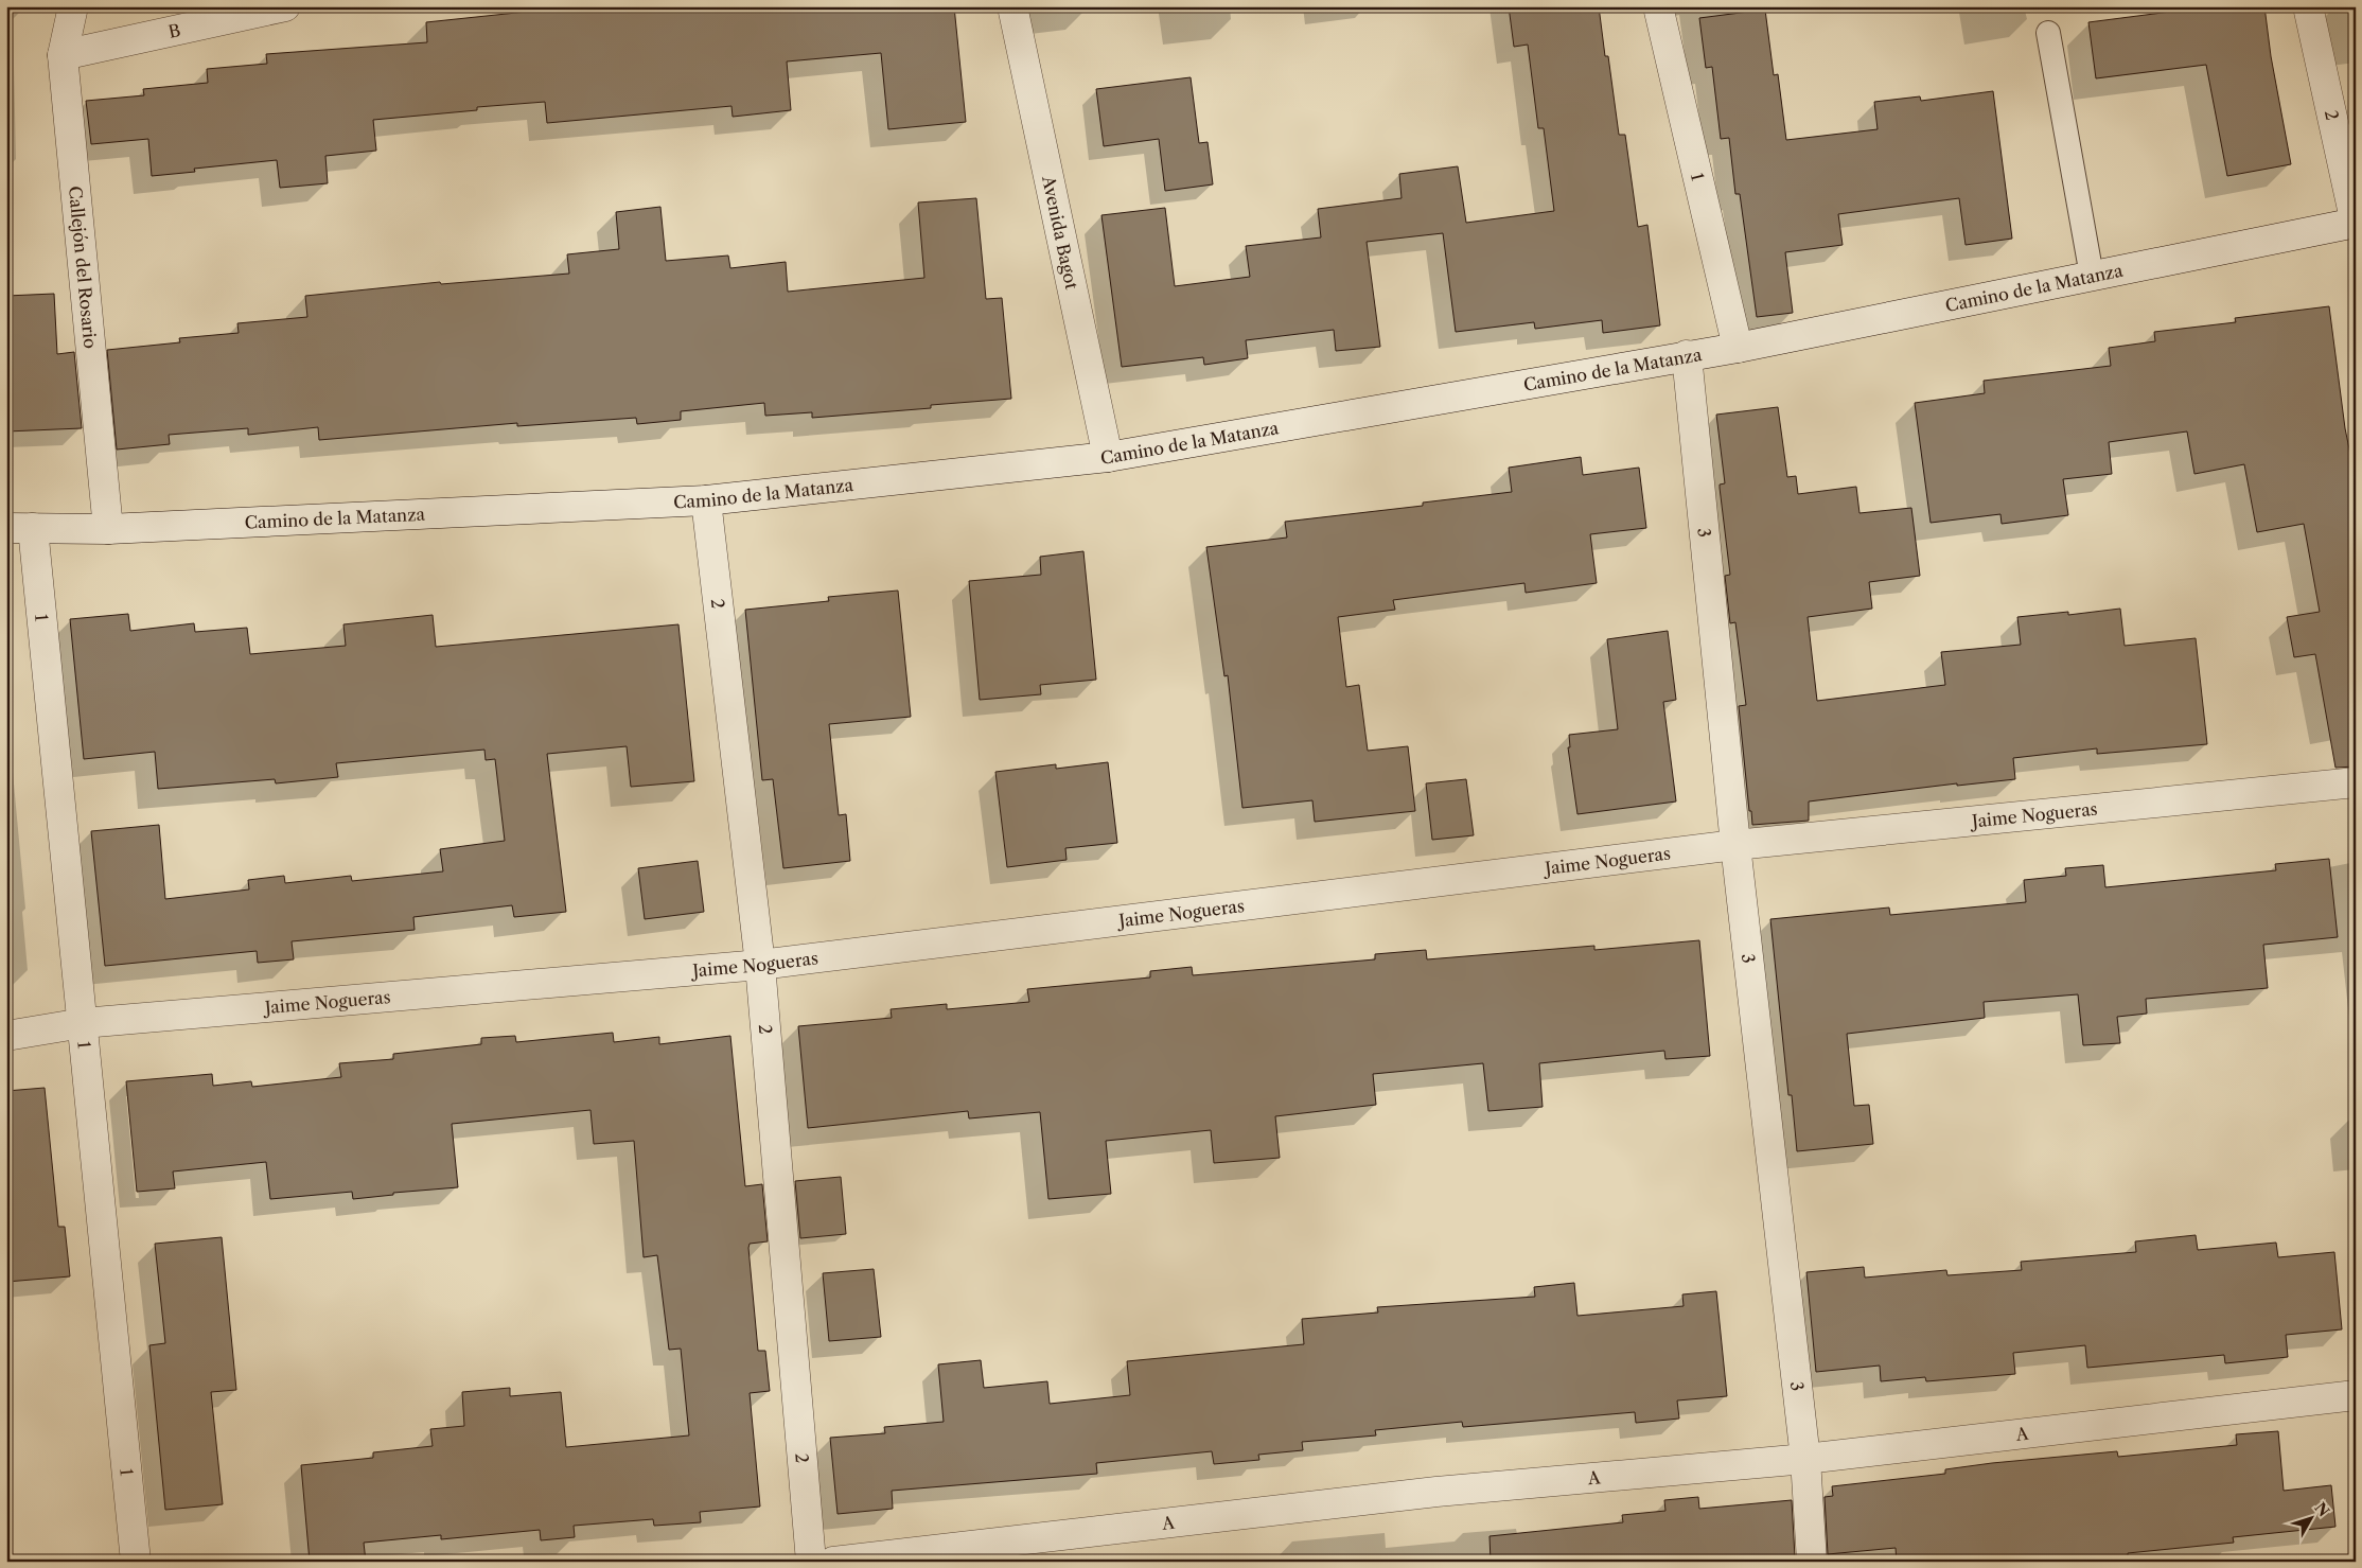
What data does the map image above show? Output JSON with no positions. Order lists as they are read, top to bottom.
{
  "streets": {
    "street": [
      "B",
      "2",
      "1",
      "Avenida Bagot",
      "Callejón del Rosario",
      "Camino de la Matanza",
      "3",
      "Jaime Nogueras",
      "A"
    ]
  },
  "crossings": [
    ["B", "Callejón del Rosario"],
    ["2", "Camino de la Matanza"],
    ["2", "Jaime Nogueras"],
    ["1", "Camino de la Matanza"],
    ["1", "Jaime Nogueras"],
    ["Avenida Bagot", "Camino de la Matanza"],
    ["Callejón del Rosario", "Camino de la Matanza"],
    ["Camino de la Matanza", "3"],
    ["3", "Jaime Nogueras"],
    ["3", "A"]
  ],
  "north": "top right"
}
